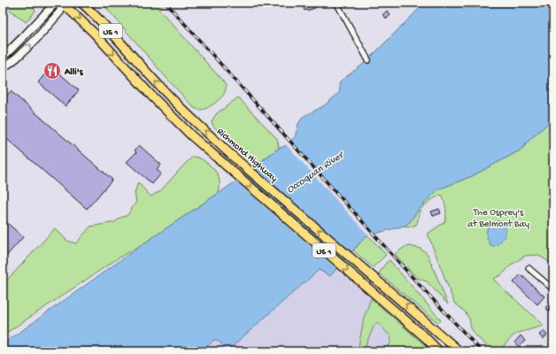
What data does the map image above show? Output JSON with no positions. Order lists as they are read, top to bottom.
{
  "streets": {
    "main road": ["US 1", "Richmond Highway"]
  },
  "water": ["Occoquan River"],
  "parks": ["The Osprey's at Belmont Bay"],
  "places": {
    "restaurant": ["Alli's"]
  }
}
